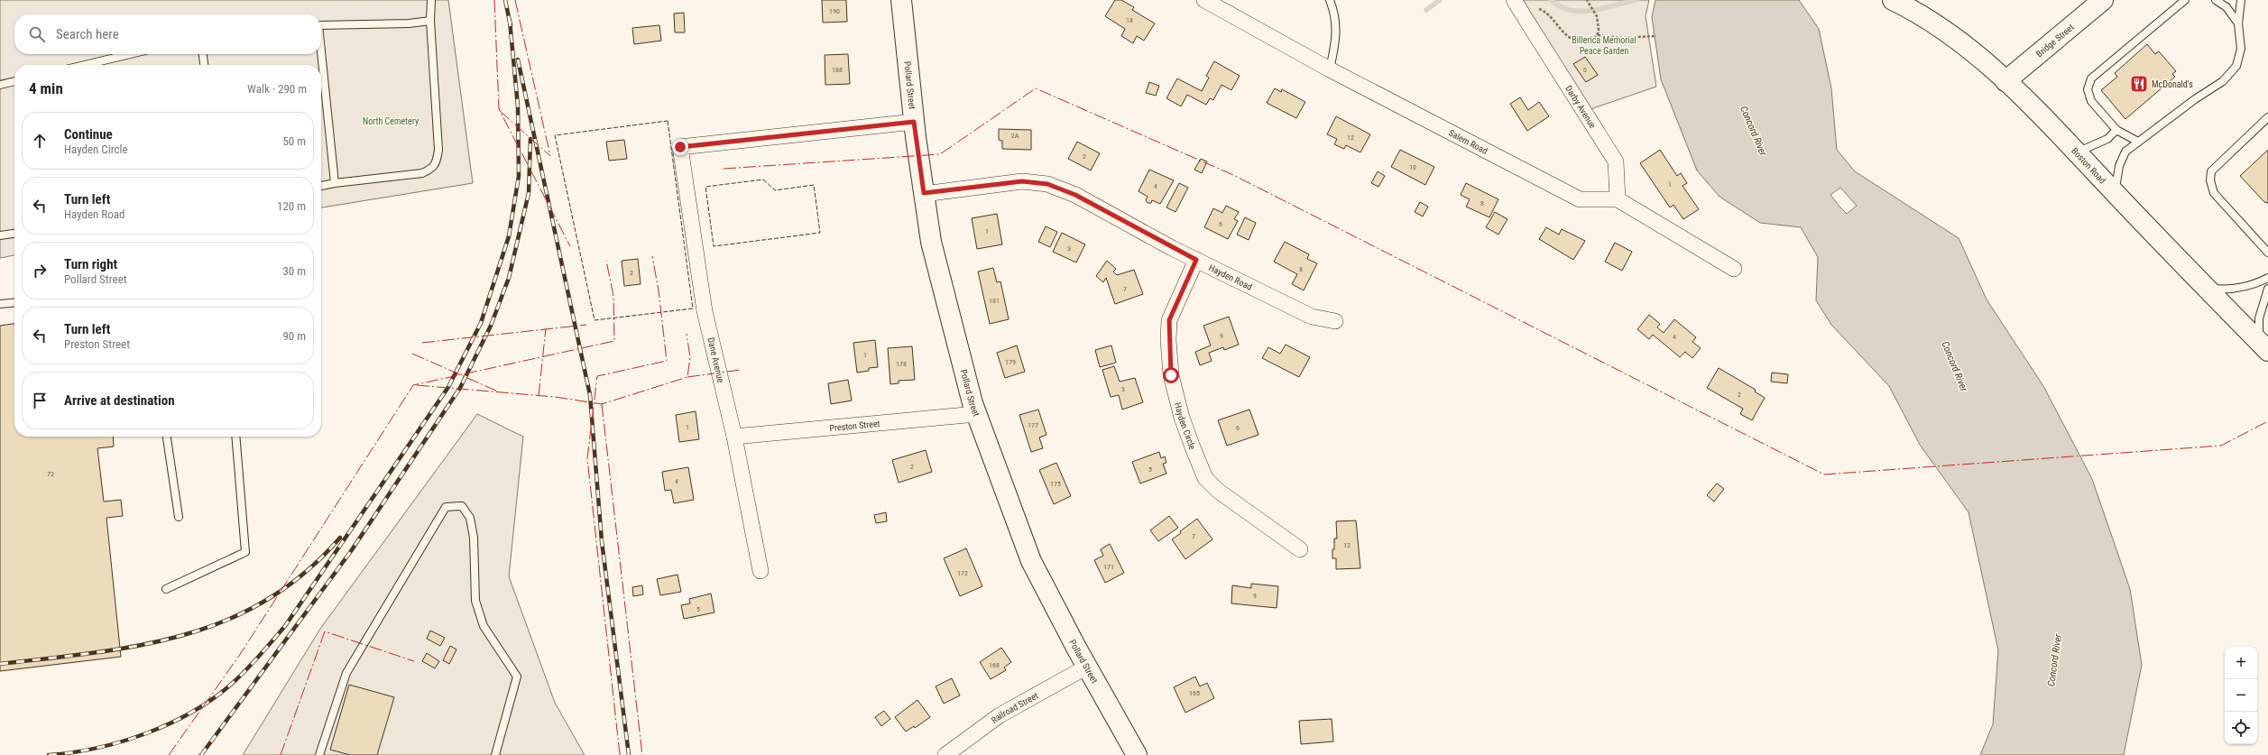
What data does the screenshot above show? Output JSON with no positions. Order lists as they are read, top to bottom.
{
  "streets": {
    "main road": ["Bridge Street", "Pollard Street", "Boston Road"],
    "street": [
      "Darby Avenue",
      "Salem Road",
      "Hayden Road",
      "Dane Avenue",
      "Preston Street",
      "Hayden Circle",
      "Railroad Street"
    ]
  },
  "crossings": [
    ["Bridge Street", "Boston Road"],
    ["Pollard Street", "Hayden Road"],
    ["Pollard Street", "Dane Avenue"],
    ["Pollard Street", "Preston Street"],
    ["Pollard Street", "Railroad Street"],
    ["Darby Avenue", "Salem Road"],
    ["Hayden Road", "Hayden Circle"],
    ["Dane Avenue", "Preston Street"]
  ],
  "water": ["Concord River"],
  "parks": ["Billerica Memorial Peace Garden", "North Cemetery"],
  "places": {
    "restaurant": ["McDonald's"]
  },
  "house_numbers": [
    "190",
    "18",
    "188",
    "0",
    "2A",
    "12",
    "2",
    "10",
    "1",
    "4",
    "8",
    "6",
    "1",
    "3",
    "8",
    "2",
    "7",
    "181",
    "9",
    "4",
    "1",
    "179",
    "178",
    "3",
    "2",
    "177",
    "1",
    "6",
    "2",
    "5",
    "72",
    "4",
    "175",
    "7",
    "12",
    "171",
    "172",
    "9",
    "5",
    "168",
    "165"
  ],
  "page": {
    "search": "Search here",
    "heading": ["4 min", "Walk · 290 m"],
    "list": [
      ["Continue", "Hayden Circle", "50 m"],
      ["Turn left", "Hayden Road", "120 m"],
      ["Turn right", "Pollard Street", "30 m"],
      ["Turn left", "Preston Street", "90 m"],
      "Arrive at destination"
    ],
    "map_buttons": ["+", "−"]
  }
}
